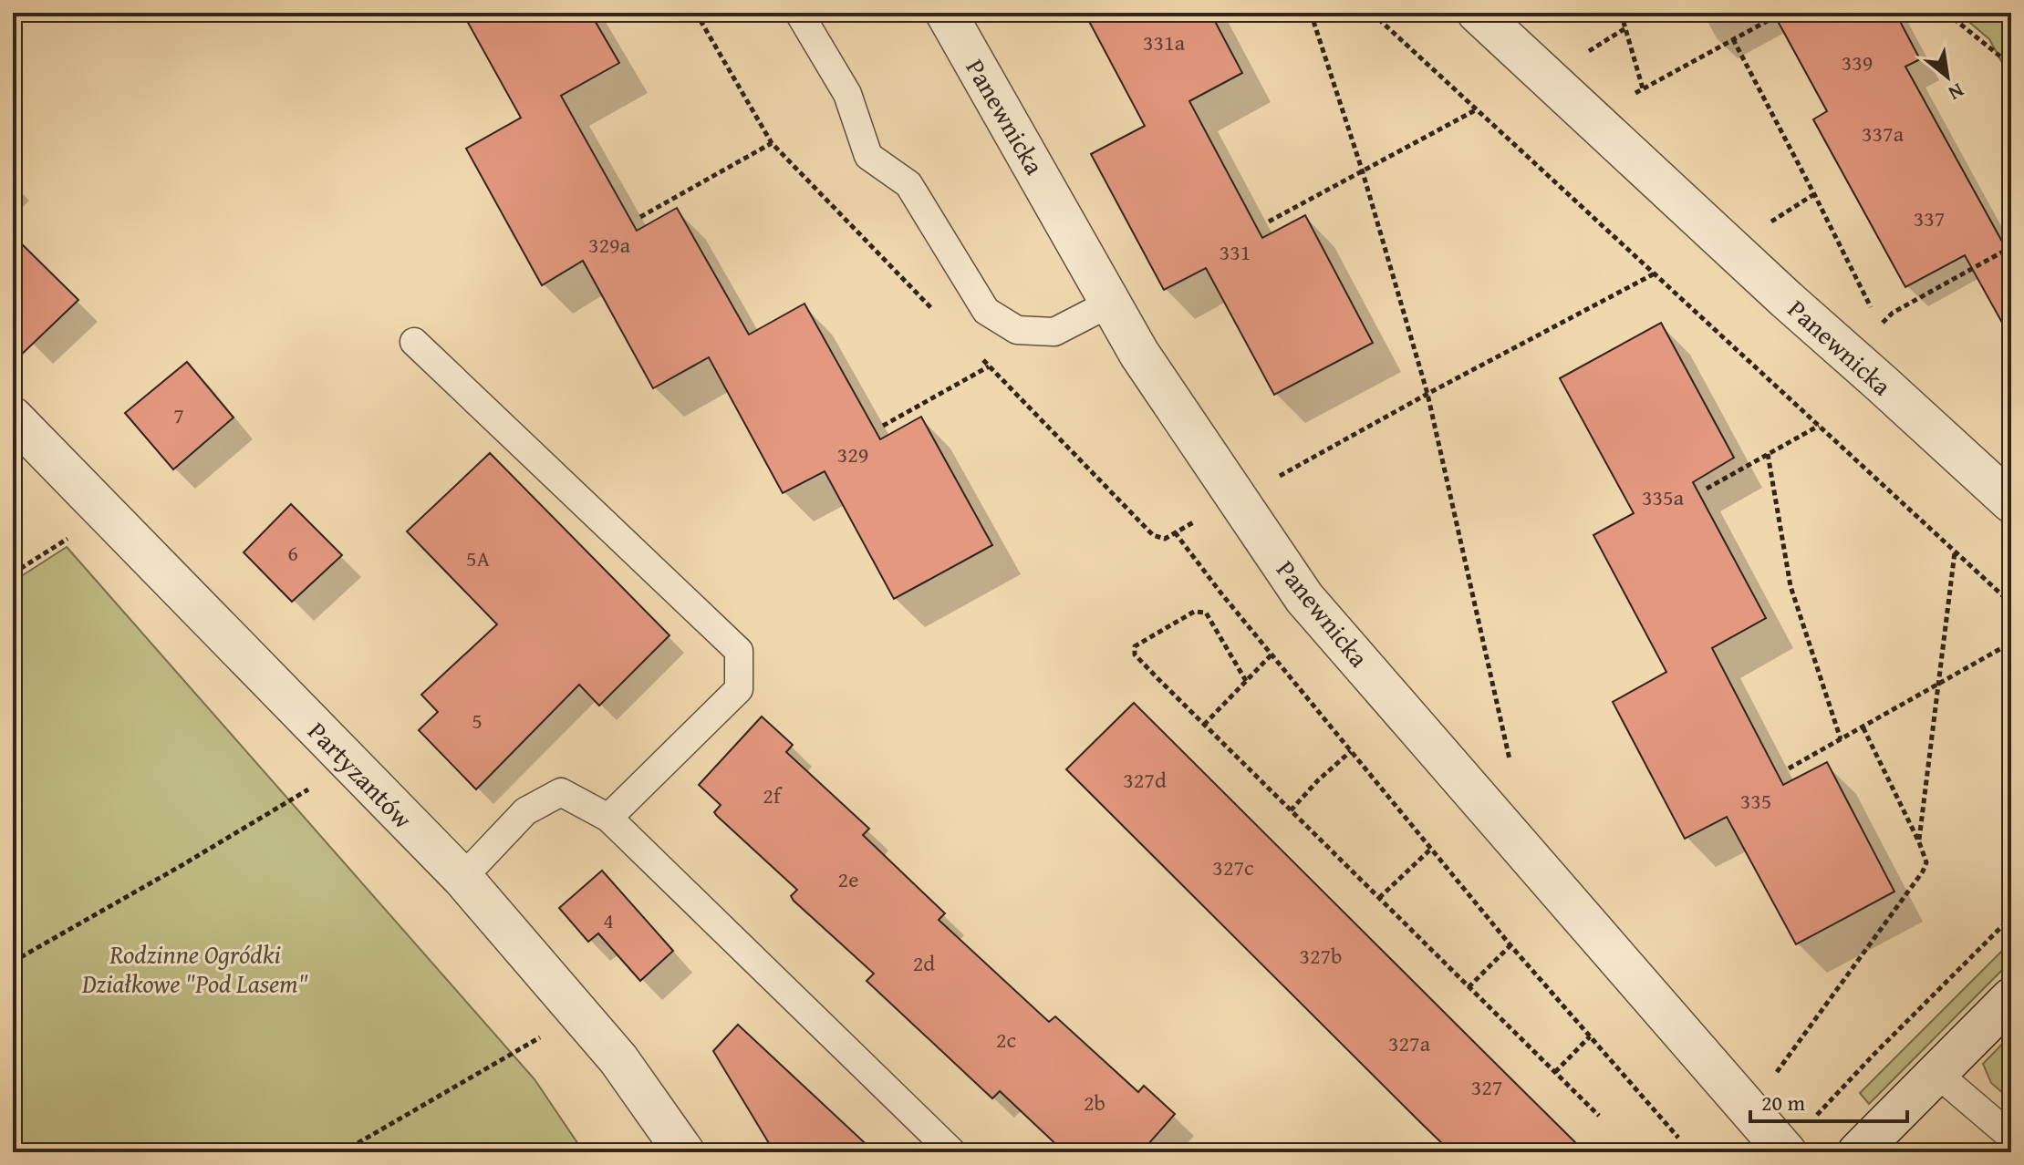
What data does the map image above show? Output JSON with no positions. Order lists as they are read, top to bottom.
{
  "streets": {
    "street": ["Panewnicka", "Partyzantów"]
  },
  "parks": ["Rodzinne Ogródki Działkowe \"Pod Lasem\""],
  "house_numbers": [
    "331a",
    "339",
    "337a",
    "337",
    "329a",
    "331",
    "7",
    "329",
    "335a",
    "6",
    "5A",
    "5",
    "327d",
    "2f",
    "335",
    "327c",
    "2e",
    "4",
    "327b",
    "2d",
    "2c",
    "327a",
    "327",
    "2b"
  ],
  "scale_bar": "20 m",
  "north": "bottom right"
}
